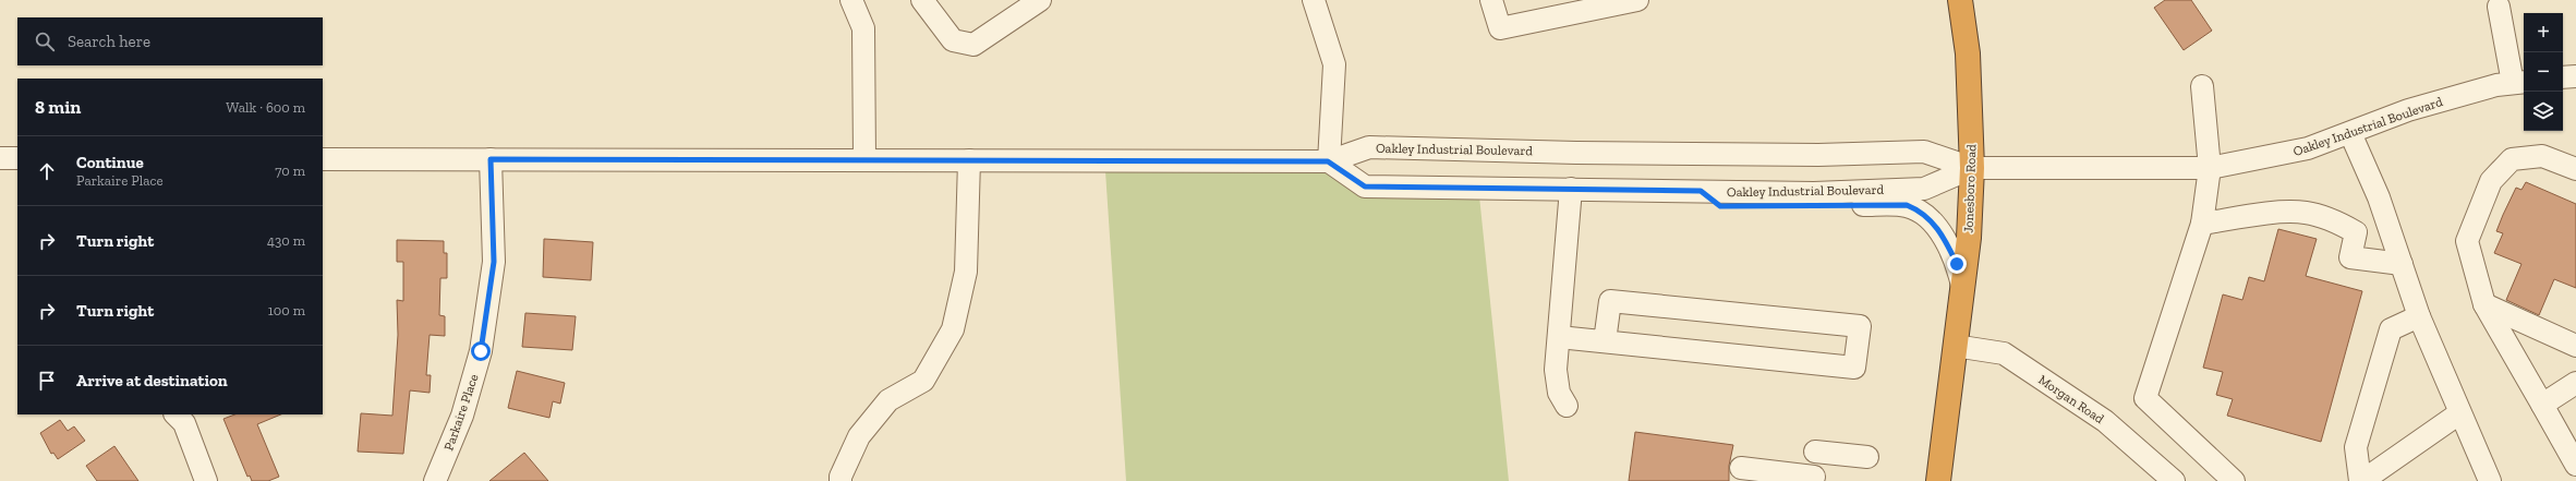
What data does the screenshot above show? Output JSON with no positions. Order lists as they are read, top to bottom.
{
  "streets": {
    "highway": ["Jonesboro Road"],
    "street": ["Oakley Industrial Boulevard", "Morgan Road", "Parkaire Place"]
  },
  "crossings": [
    ["Oakley Industrial Boulevard", "Jonesboro Road"],
    ["Oakley Industrial Boulevard", "Parkaire Place"],
    ["Jonesboro Road", "Morgan Road"]
  ],
  "page": {
    "map_buttons": ["+", "−"],
    "search": "Search here",
    "heading": ["8 min", "Walk · 600 m"],
    "list": [
      ["Continue", "Parkaire Place", "70 m"],
      ["Turn right", "430 m"],
      ["Turn right", "100 m"],
      "Arrive at destination"
    ]
  }
}
